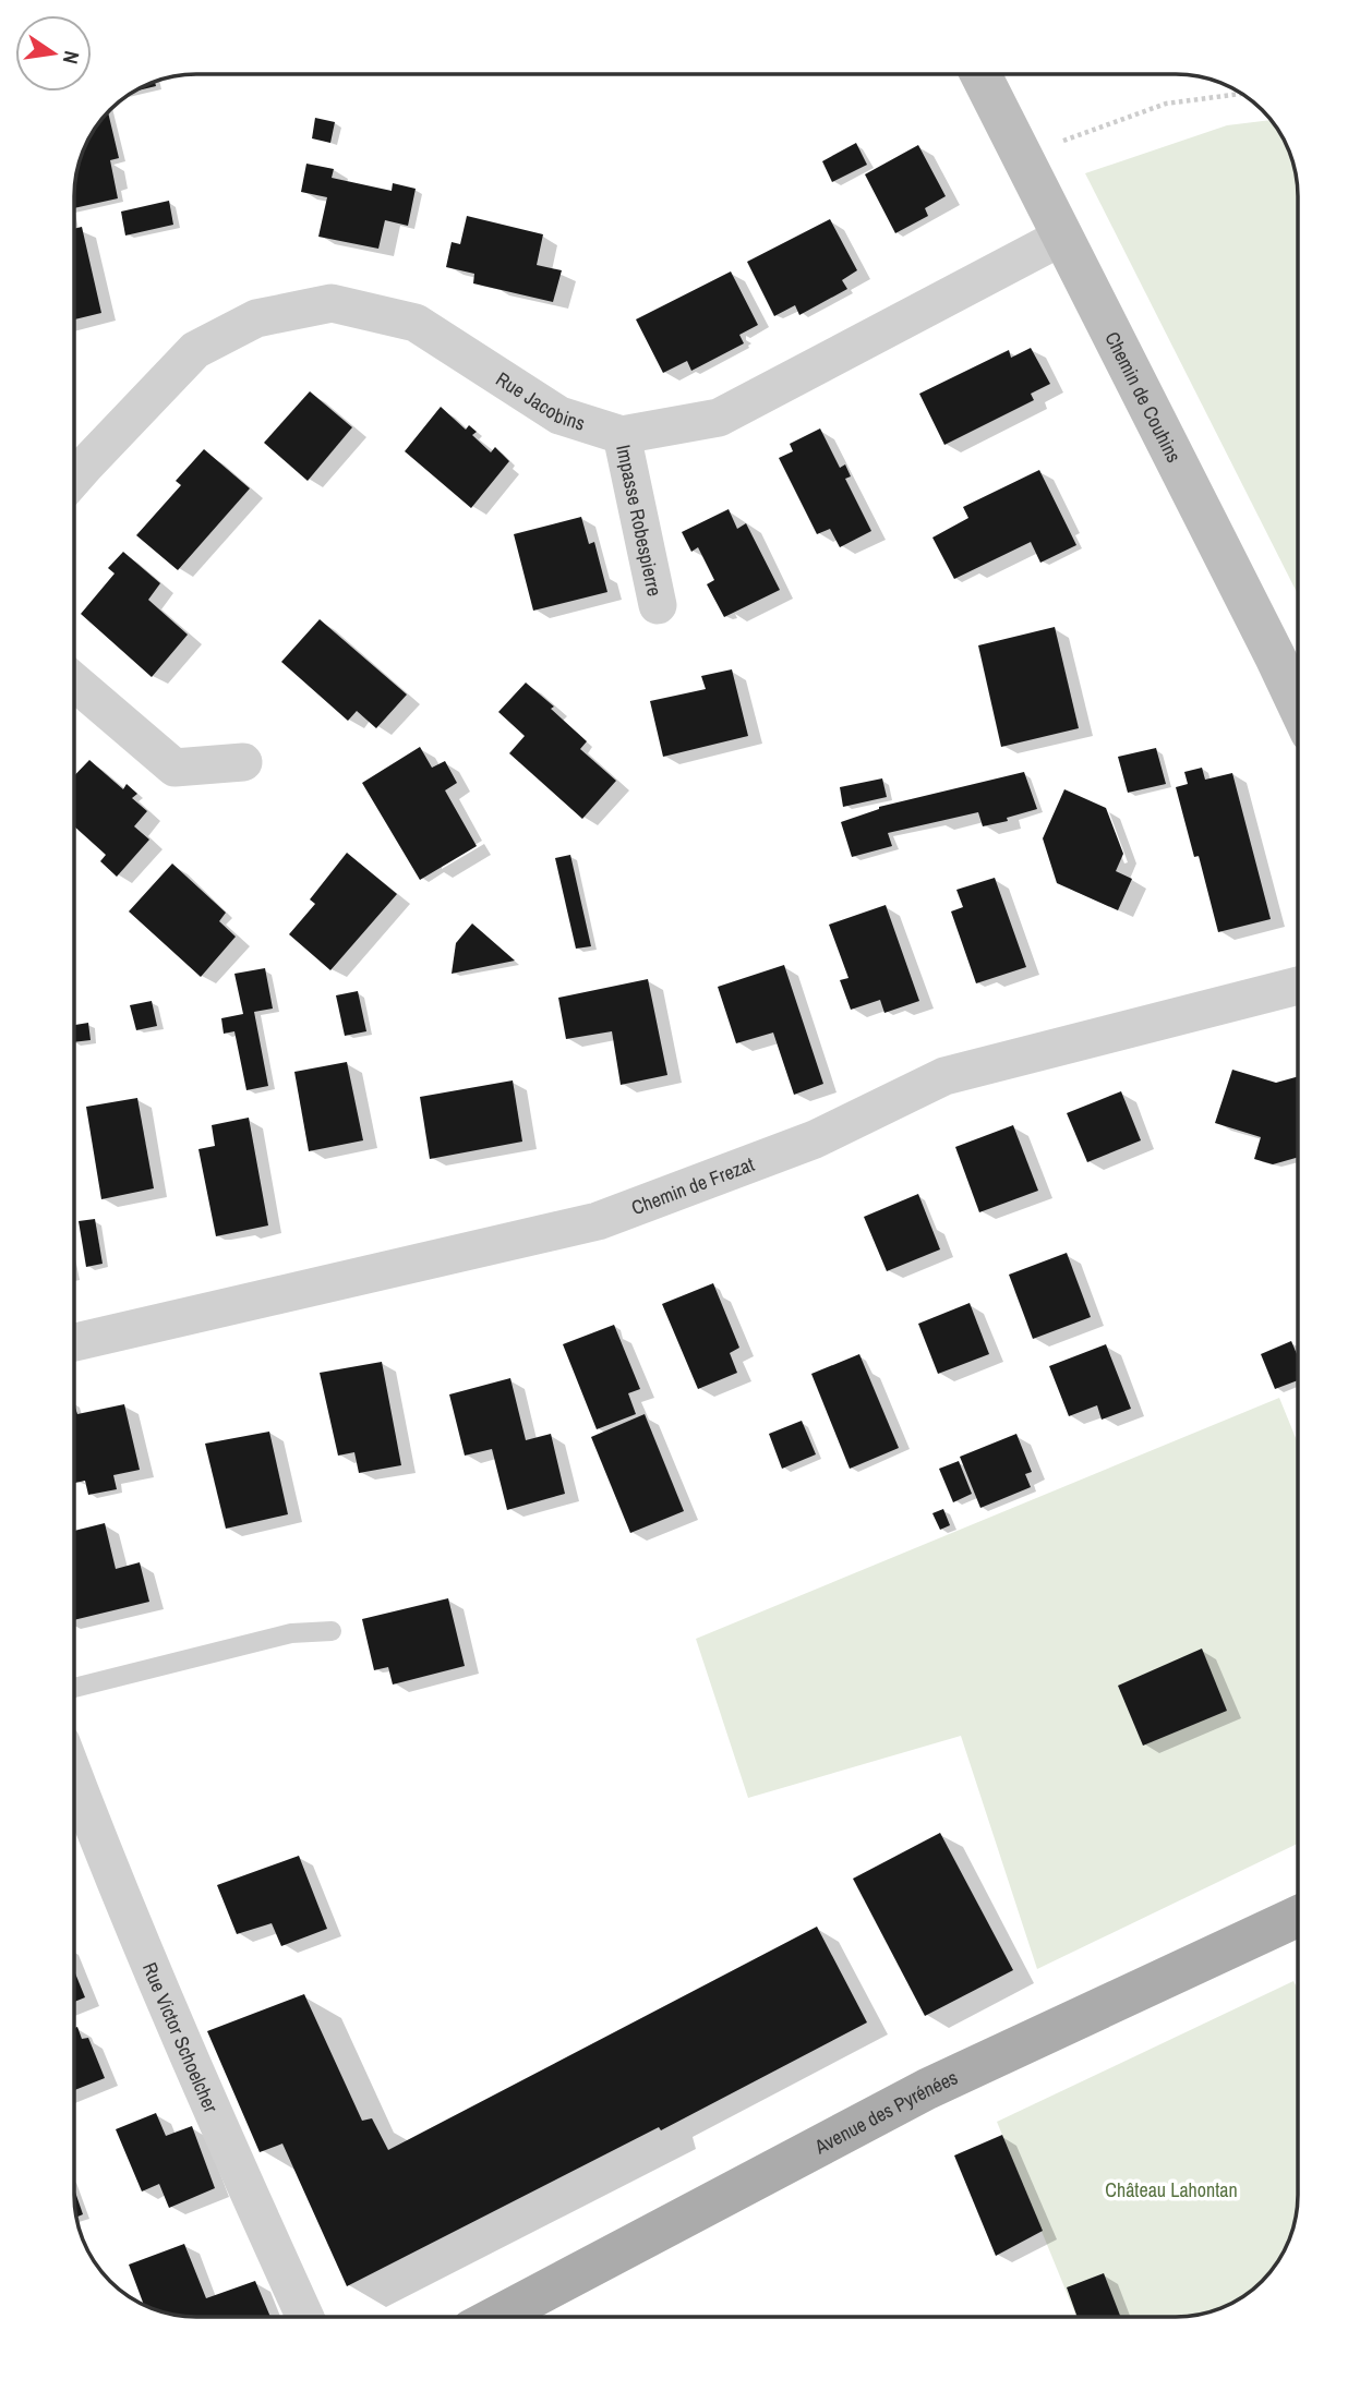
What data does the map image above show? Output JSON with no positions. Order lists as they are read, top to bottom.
{
  "streets": {
    "main road": ["Avenue des Pyrénées"],
    "street": [
      "Chemin de Couhins",
      "Rue Jacobins",
      "Impasse Robespierre",
      "Chemin de Frezat",
      "Rue Victor Schoelcher"
    ]
  },
  "crossings": [
    ["Chemin de Couhins", "Rue Jacobins"],
    ["Rue Jacobins", "Impasse Robespierre"]
  ],
  "parks": ["Château Lahontan"],
  "north": "right"
}
